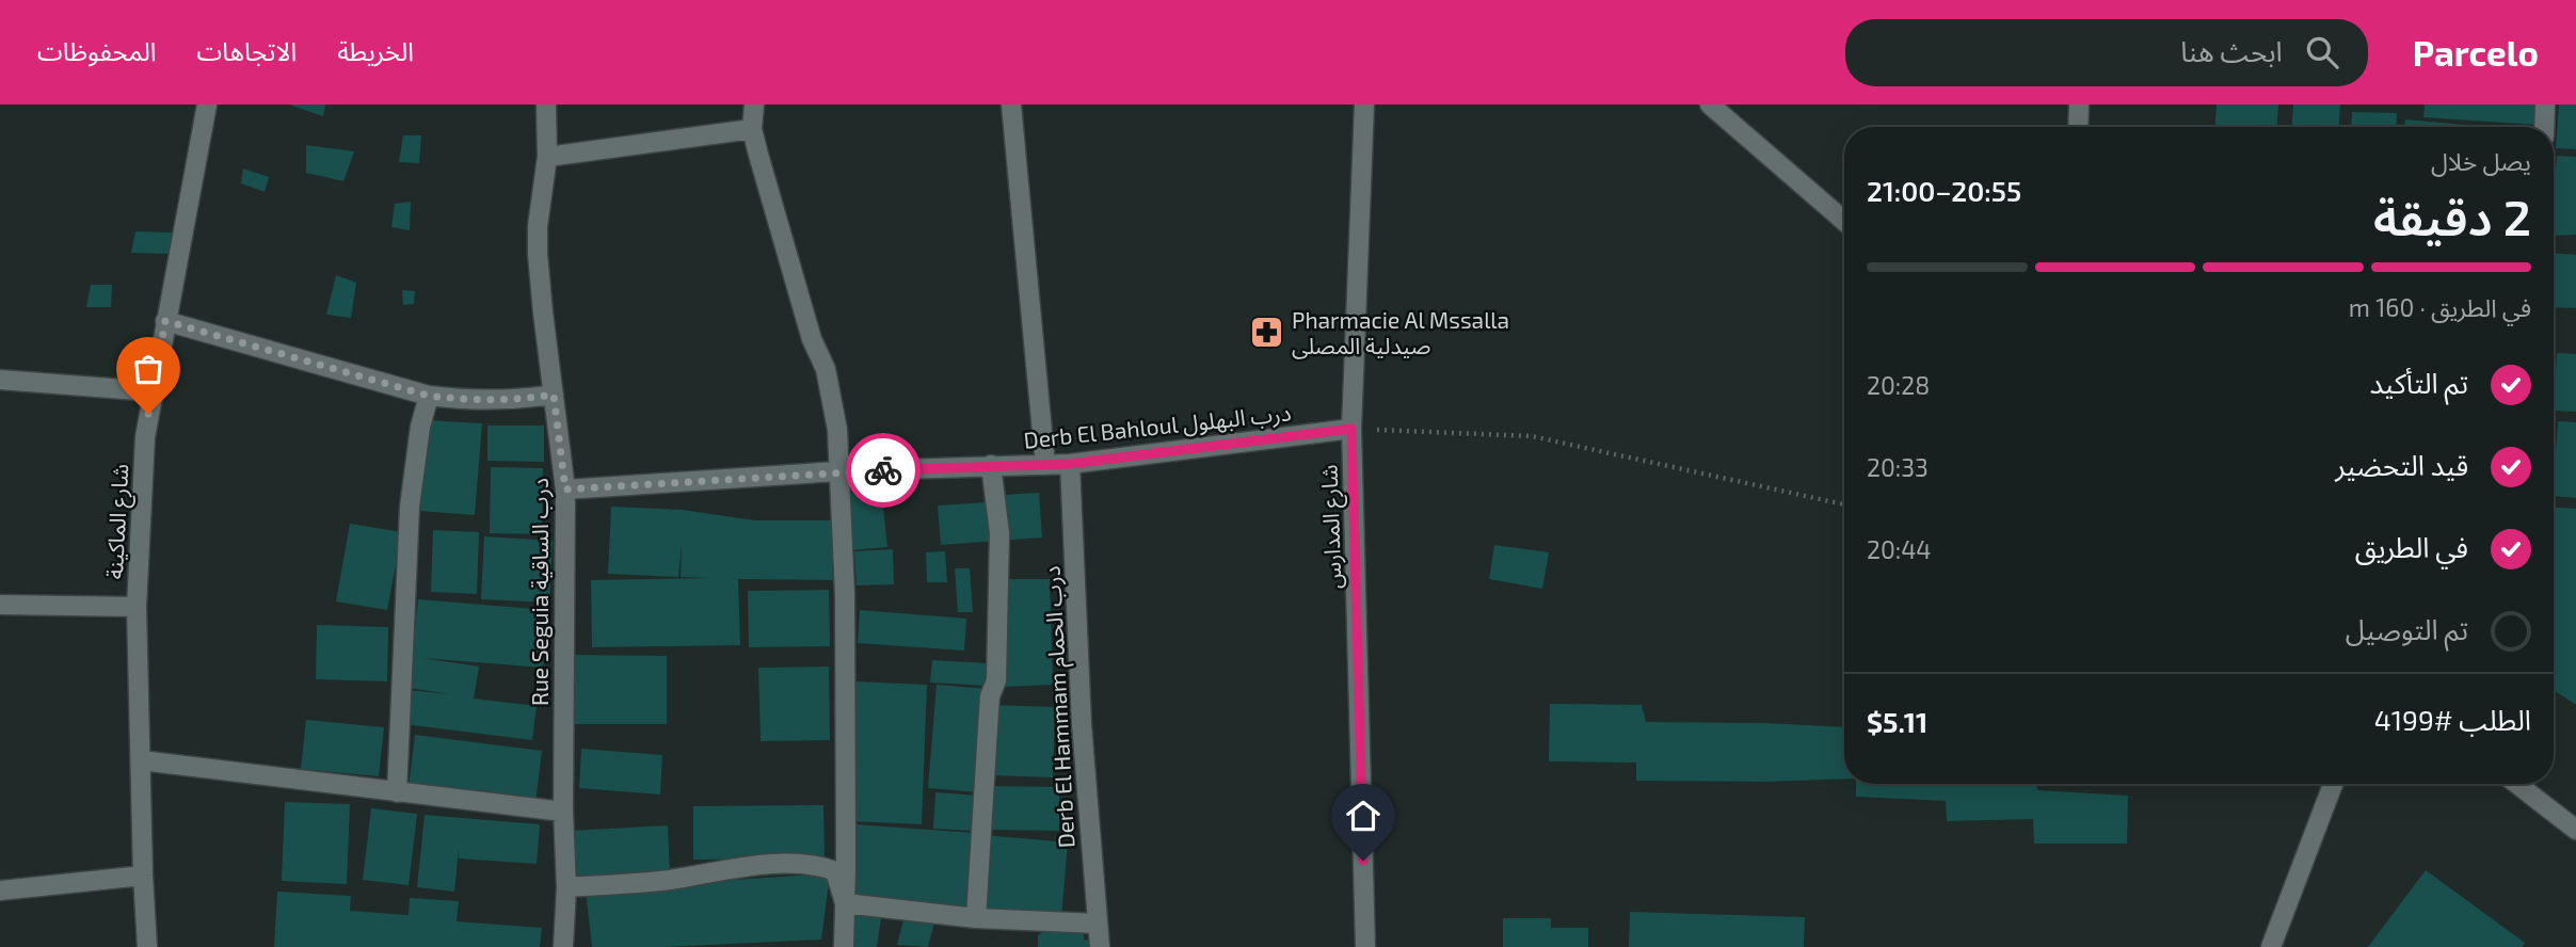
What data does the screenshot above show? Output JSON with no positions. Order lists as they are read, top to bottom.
{
  "streets": {
    "street": [
      "Derb El Bahloul درب البهلول",
      "شارع الماكينة",
      "شارع المدارس",
      "Rue Seguia درب الساقية",
      "Derb El Hammam درب الحمام"
    ]
  },
  "crossings": [
    ["Derb El Bahloul درب البهلول", "شارع المدارس"],
    ["Derb El Bahloul درب البهلول", "Rue Seguia درب الساقية"],
    ["Derb El Bahloul درب البهلول", "Derb El Hammam درب الحمام"]
  ],
  "places": {
    "pharmacy": ["Pharmacie Al Mssalla صيدلية المصلى"]
  },
  "page": {
    "header": "Parcelo",
    "search": "ابحث هنا",
    "nav": ["الخريطة", "الاتجاهات", "المحفوظات"],
    "heading": ["2 دقيقة", "يصل خلال", "20:55–21:00"],
    "panel": ["الطلب #4199", "$5.11"],
    "bar": "في الطريق · 160 m",
    "list": [
      ["تم التأكيد", "20:28"],
      ["قيد التحضير", "20:33"],
      ["في الطريق", "20:44"],
      "تم التوصيل"
    ]
  }
}
